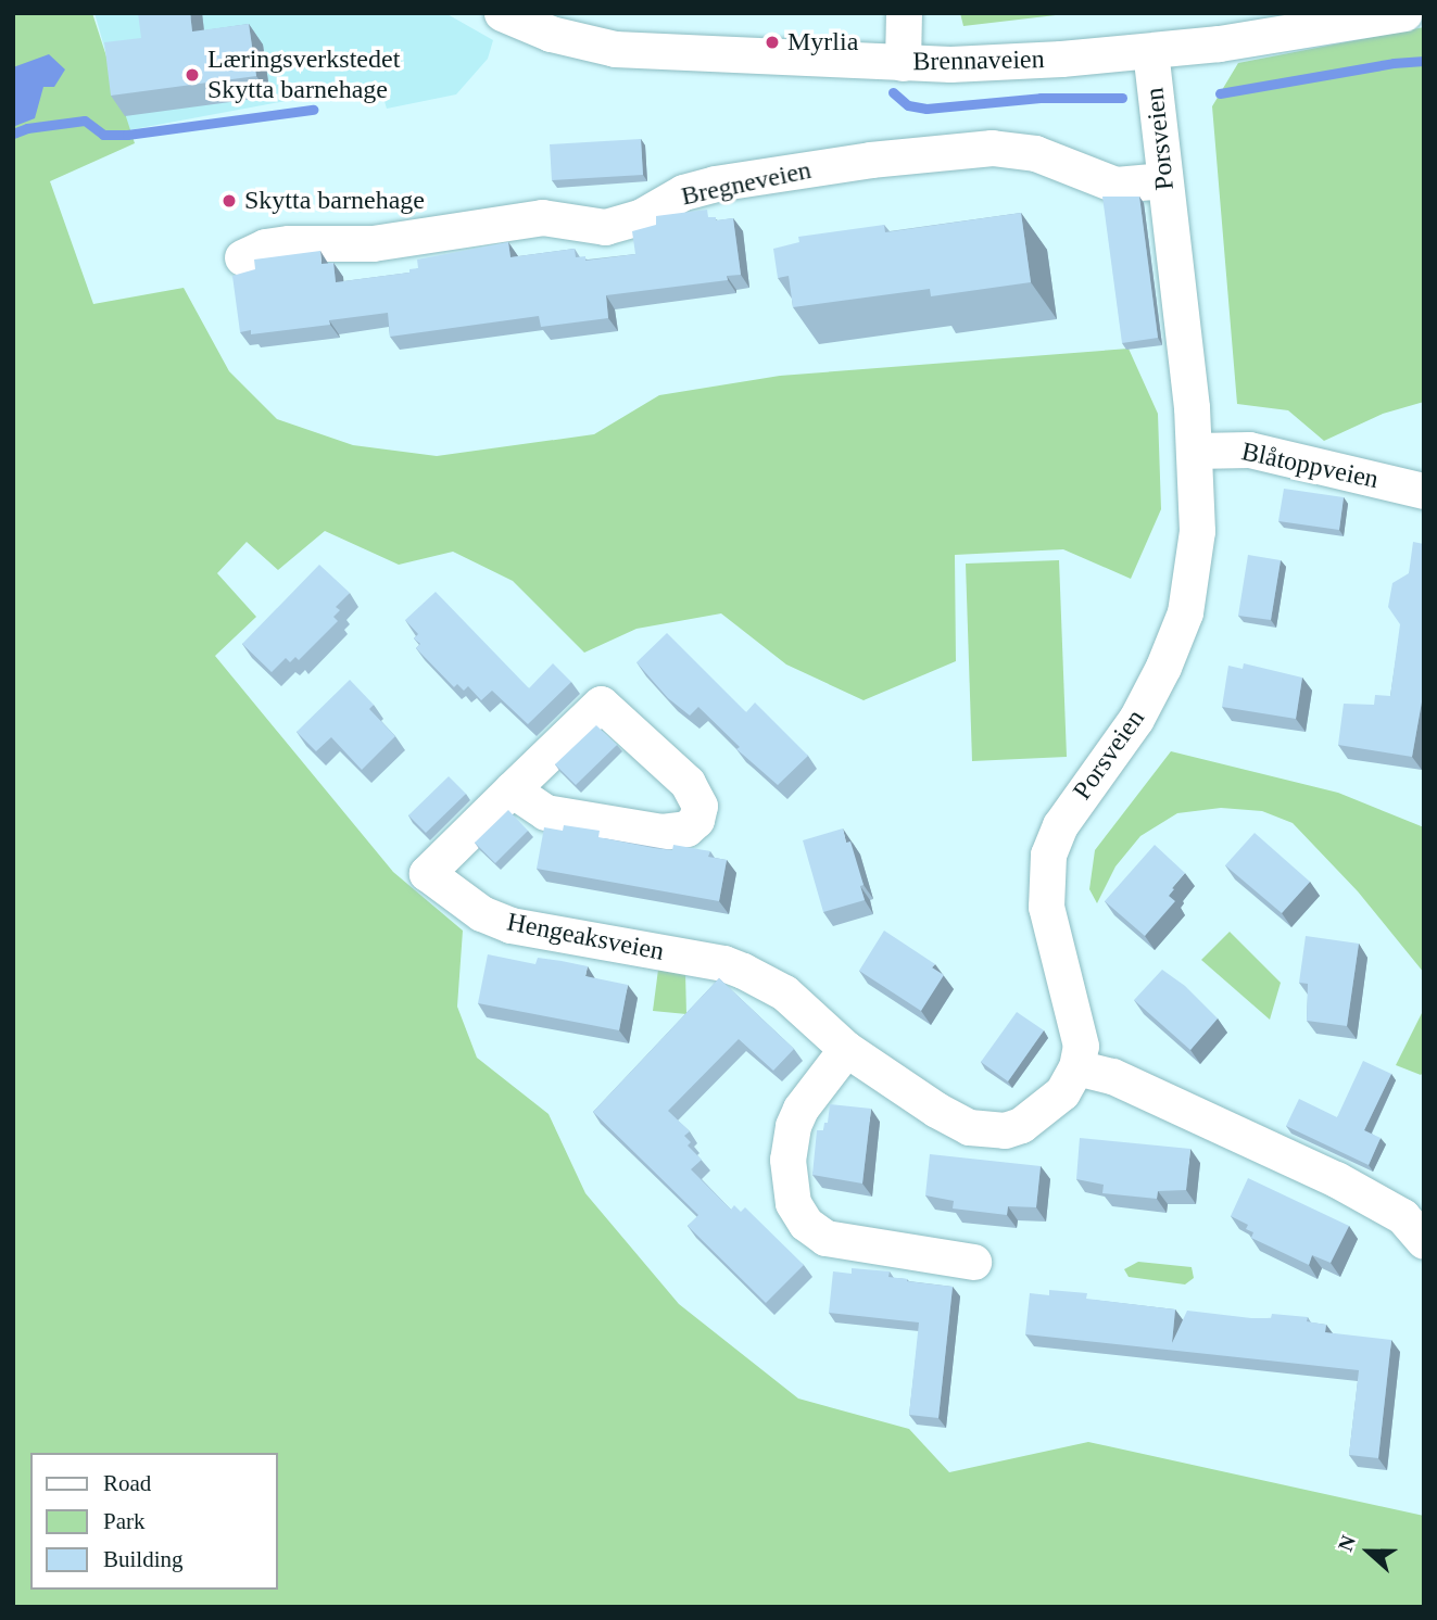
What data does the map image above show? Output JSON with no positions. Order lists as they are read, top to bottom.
{
  "streets": {
    "street": [
      "Brennaveien",
      "Porsveien",
      "Bregneveien",
      "Blåtoppveien",
      "Hengeaksveien"
    ]
  },
  "crossings": [
    ["Brennaveien", "Porsveien"],
    ["Porsveien", "Bregneveien"],
    ["Porsveien", "Blåtoppveien"],
    ["Porsveien", "Hengeaksveien"]
  ],
  "places": ["Myrlia", "Læringsverkstedet Skytta barnehage", "Skytta barnehage"],
  "legend": ["Road", "Park", "Building"],
  "north": "left"
}
